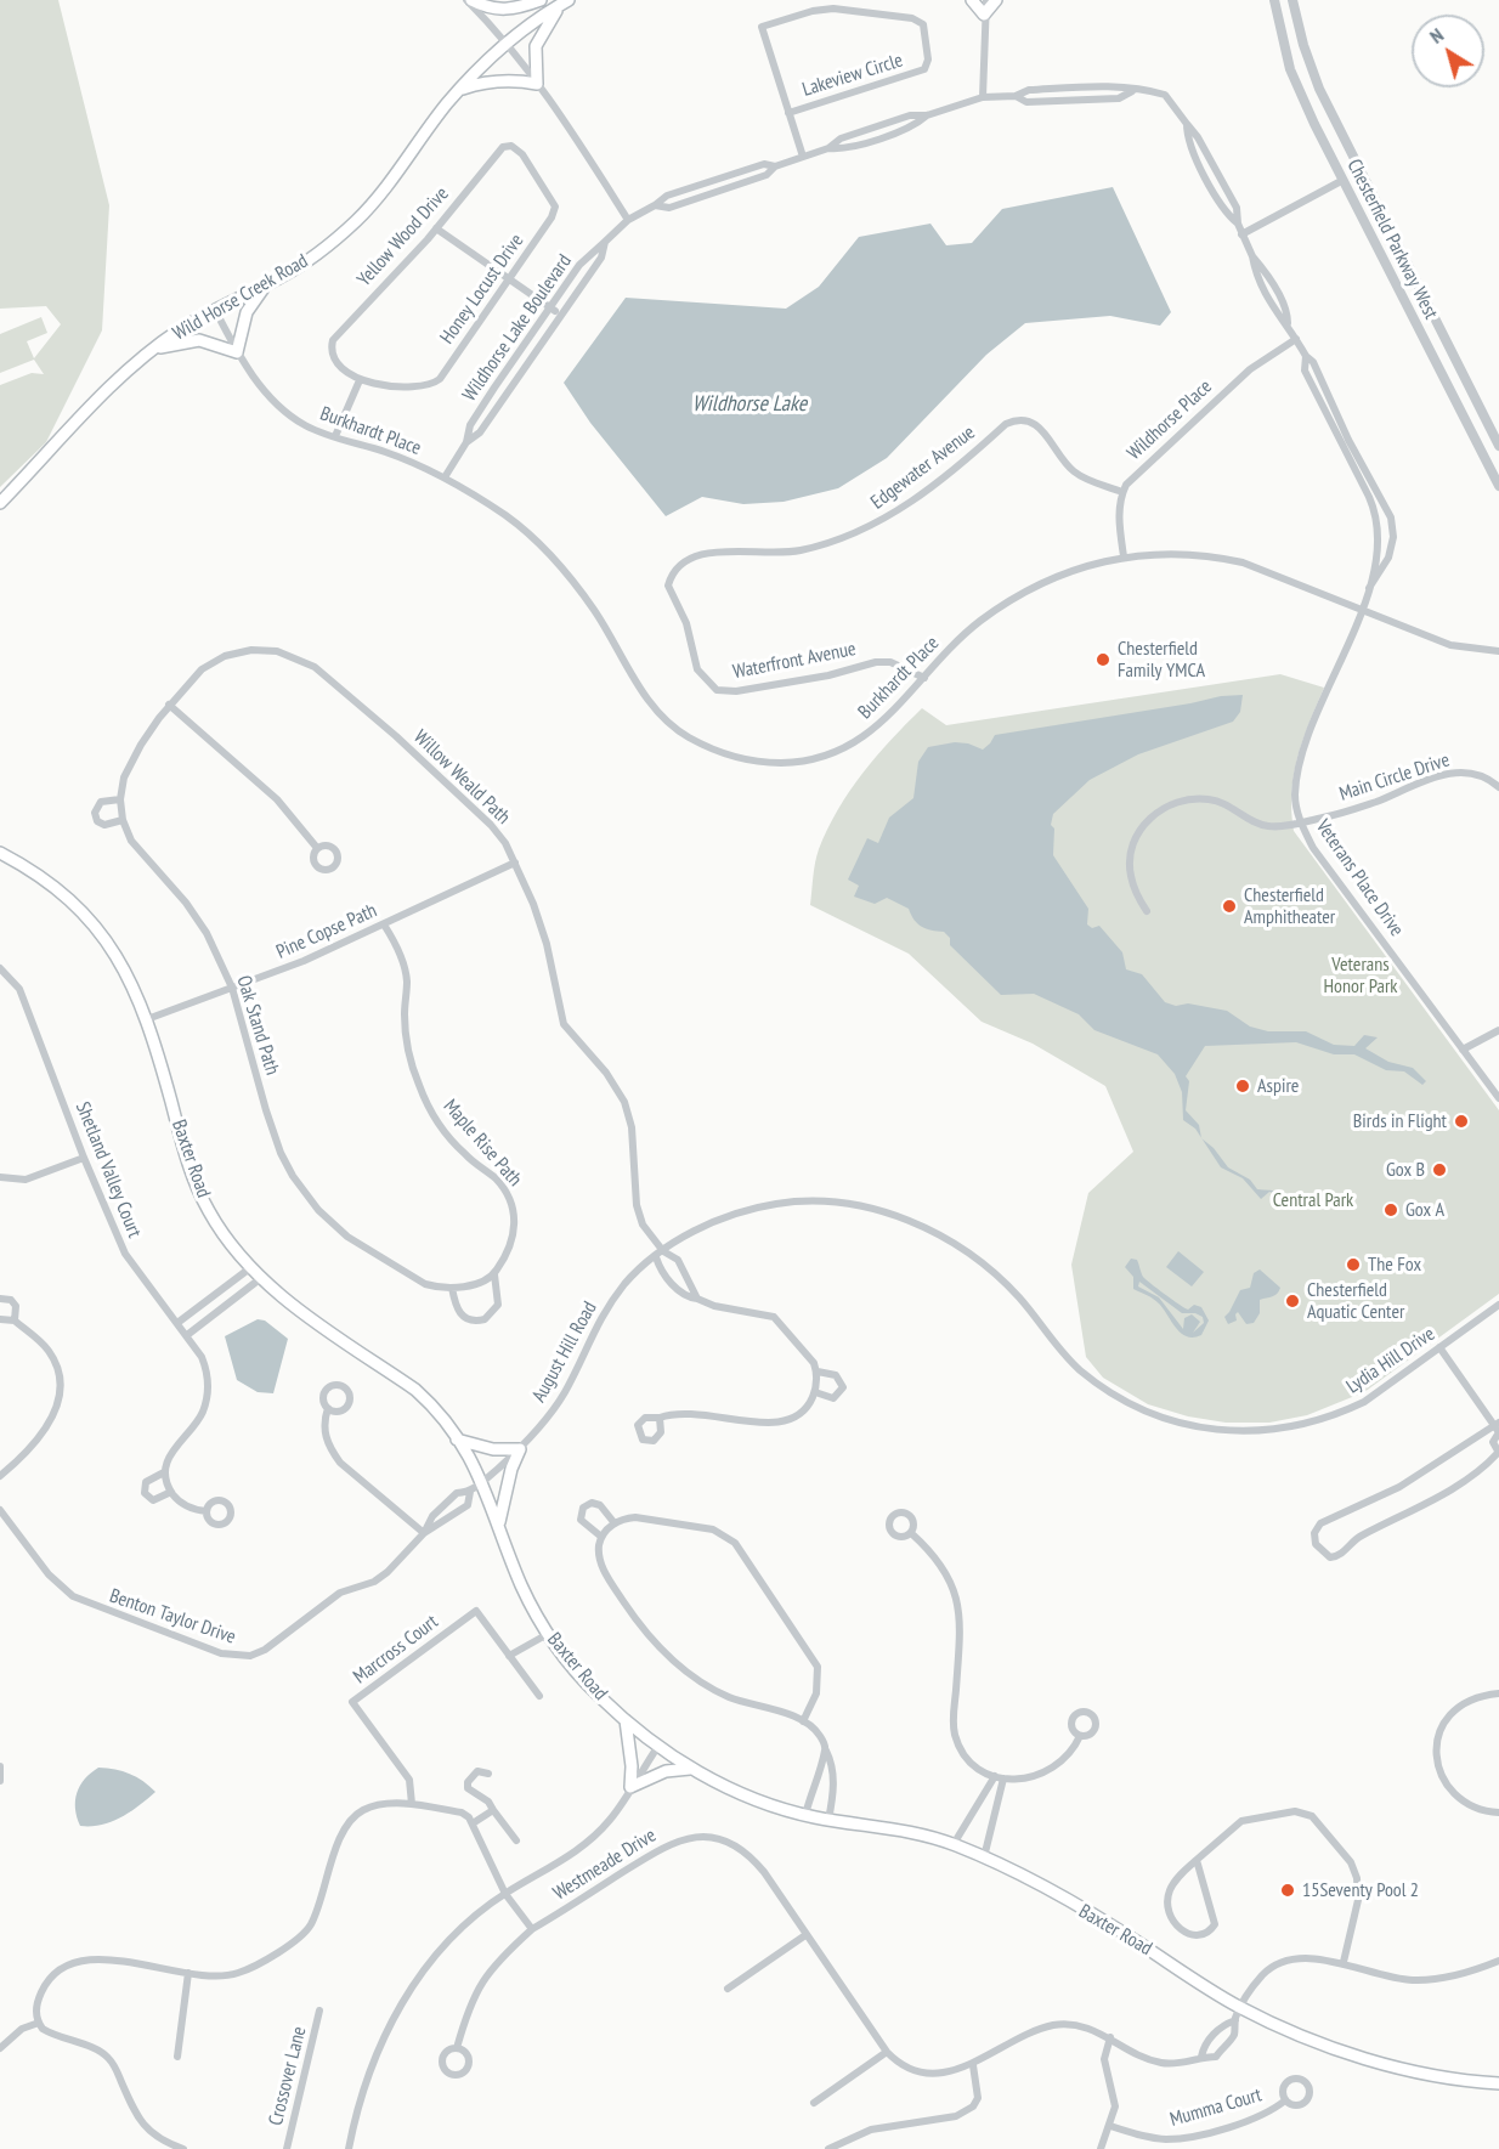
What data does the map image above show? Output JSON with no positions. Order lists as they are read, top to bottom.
{
  "streets": {
    "main road": ["Wild Horse Creek Road", "Baxter Road"],
    "street": [
      "Lakeview Circle",
      "Yellow Wood Drive",
      "Chesterfield Parkway West",
      "Honey Locust Drive",
      "Wildhorse Lake Boulevard",
      "Wildhorse Place",
      "Burkhardt Place",
      "Edgewater Avenue",
      "Waterfront Avenue",
      "Willow Weald Path",
      "Main Circle Drive",
      "Veterans Place Drive",
      "Pine Copse Path",
      "Oak Stand Path",
      "Maple Rise Path",
      "Shetland Valley Court",
      "August Hill Road",
      "Lydia Hill Drive",
      "Benton Taylor Drive",
      "Marcross Court",
      "Westmeade Drive",
      "Crossover Lane",
      "Mumma Court"
    ]
  },
  "crossings": [
    ["Yellow Wood Drive", "Honey Locust Drive"],
    ["Wild Horse Creek Road", "Burkhardt Place"],
    ["Wildhorse Lake Boulevard", "Wildhorse Place"],
    ["Wildhorse Lake Boulevard", "Burkhardt Place"],
    ["Wildhorse Lake Boulevard", "Veterans Place Drive"],
    ["Wildhorse Place", "Edgewater Avenue"],
    ["Burkhardt Place", "Waterfront Avenue"],
    ["Burkhardt Place", "Veterans Place Drive"],
    ["Edgewater Avenue", "Waterfront Avenue"],
    ["Willow Weald Path", "Pine Copse Path"],
    ["Willow Weald Path", "Oak Stand Path"],
    ["Willow Weald Path", "August Hill Road"],
    ["Main Circle Drive", "Veterans Place Drive"],
    ["Pine Copse Path", "Oak Stand Path"],
    ["Pine Copse Path", "Maple Rise Path"],
    ["Pine Copse Path", "Baxter Road"],
    ["Oak Stand Path", "Maple Rise Path"],
    ["Baxter Road", "August Hill Road"],
    ["Baxter Road", "Benton Taylor Drive"],
    ["Baxter Road", "Westmeade Drive"],
    ["August Hill Road", "Lydia Hill Drive"],
    ["August Hill Road", "Benton Taylor Drive"]
  ],
  "water": ["Wildhorse Lake"],
  "parks": ["Veterans Honor Park", "Central Park"],
  "places": [
    "Chesterfield Family YMCA",
    "Chesterfield Amphitheater",
    "Aspire",
    "Birds in Flight",
    "Gox B",
    "Gox A",
    "The Fox",
    "Chesterfield Aquatic Center",
    "15Seventy Pool 2"
  ],
  "north": "top left"
}
